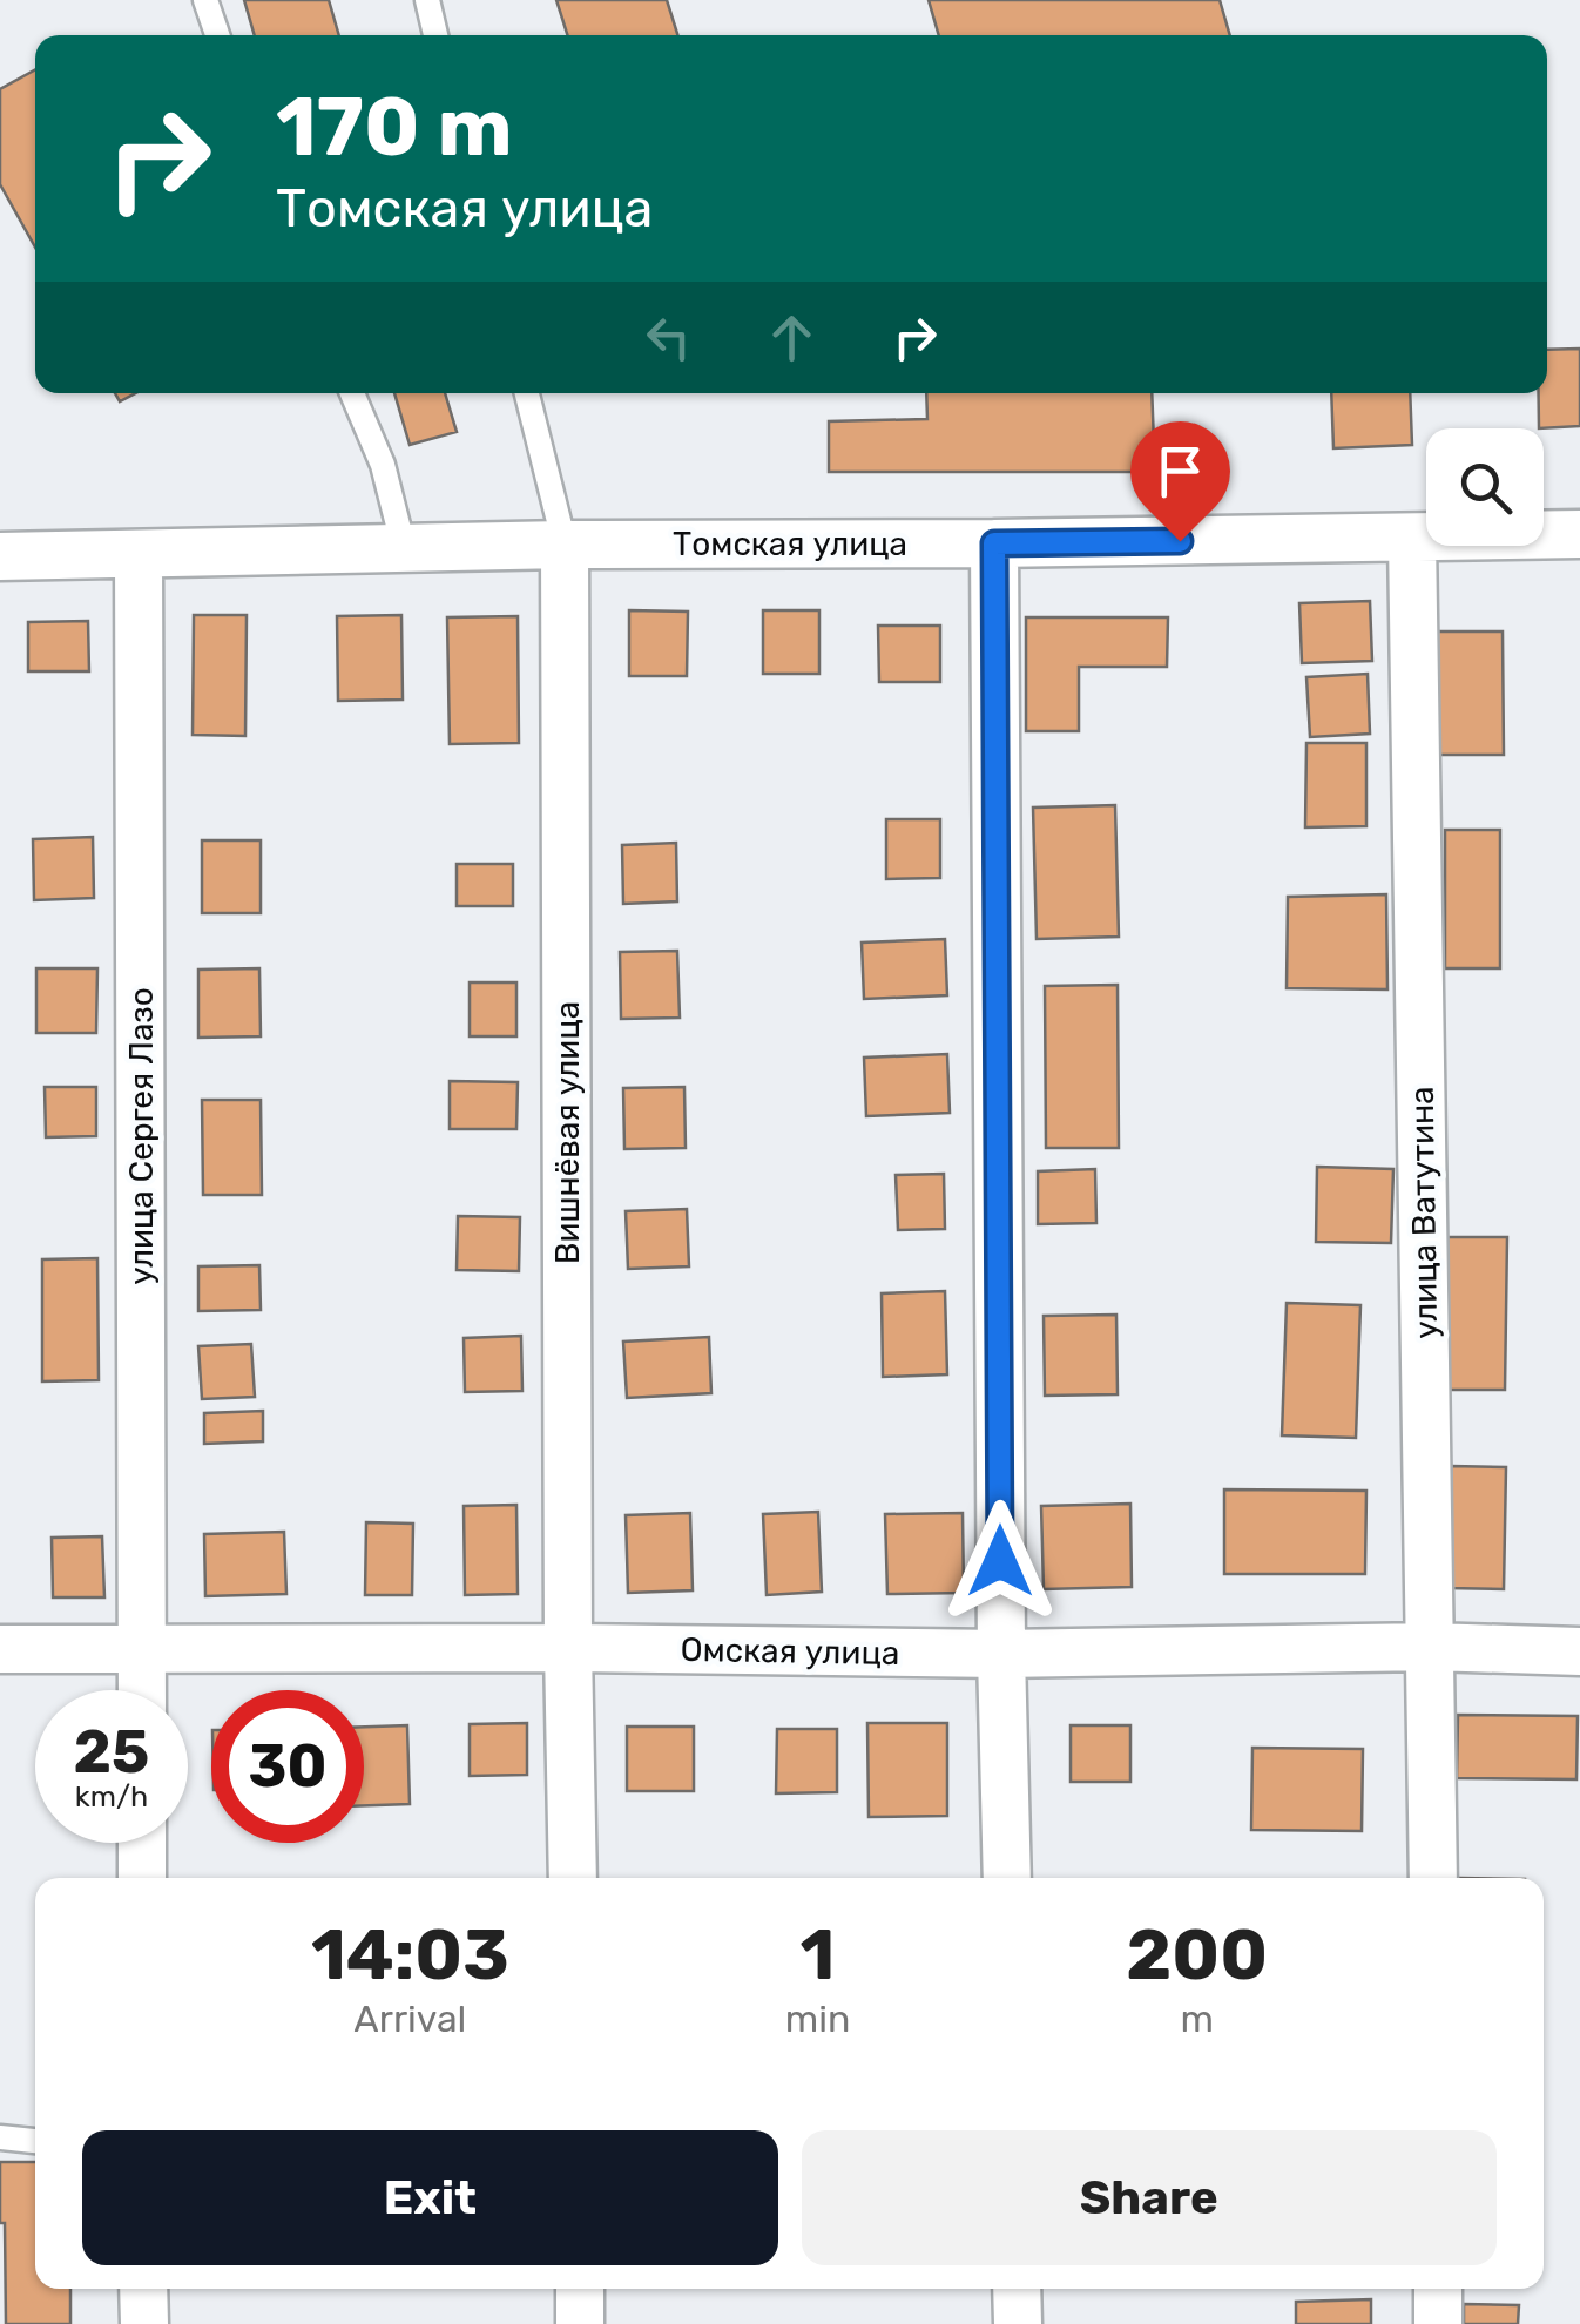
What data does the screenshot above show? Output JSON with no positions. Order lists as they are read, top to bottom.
{
  "streets": {
    "street": [
      "Томская улица",
      "Вишнёвая улица",
      "улица Сергея Лазо",
      "улица Ватутина",
      "Омская улица"
    ]
  },
  "crossings": [
    ["Томская улица", "Вишнёвая улица"],
    ["Томская улица", "улица Сергея Лазо"],
    ["Томская улица", "улица Ватутина"],
    ["Вишнёвая улица", "Омская улица"],
    ["улица Сергея Лазо", "Омская улица"],
    ["улица Ватутина", "Омская улица"]
  ],
  "page": {
    "turn": ["170 m", "Томская улица"],
    "speed": "25 km/h",
    "limit": "30",
    "eta": [
      "14:03",
      "Arrival",
      "1",
      "min",
      "200",
      "m"
    ],
    "buttons": ["Exit", "Share"]
  }
}
